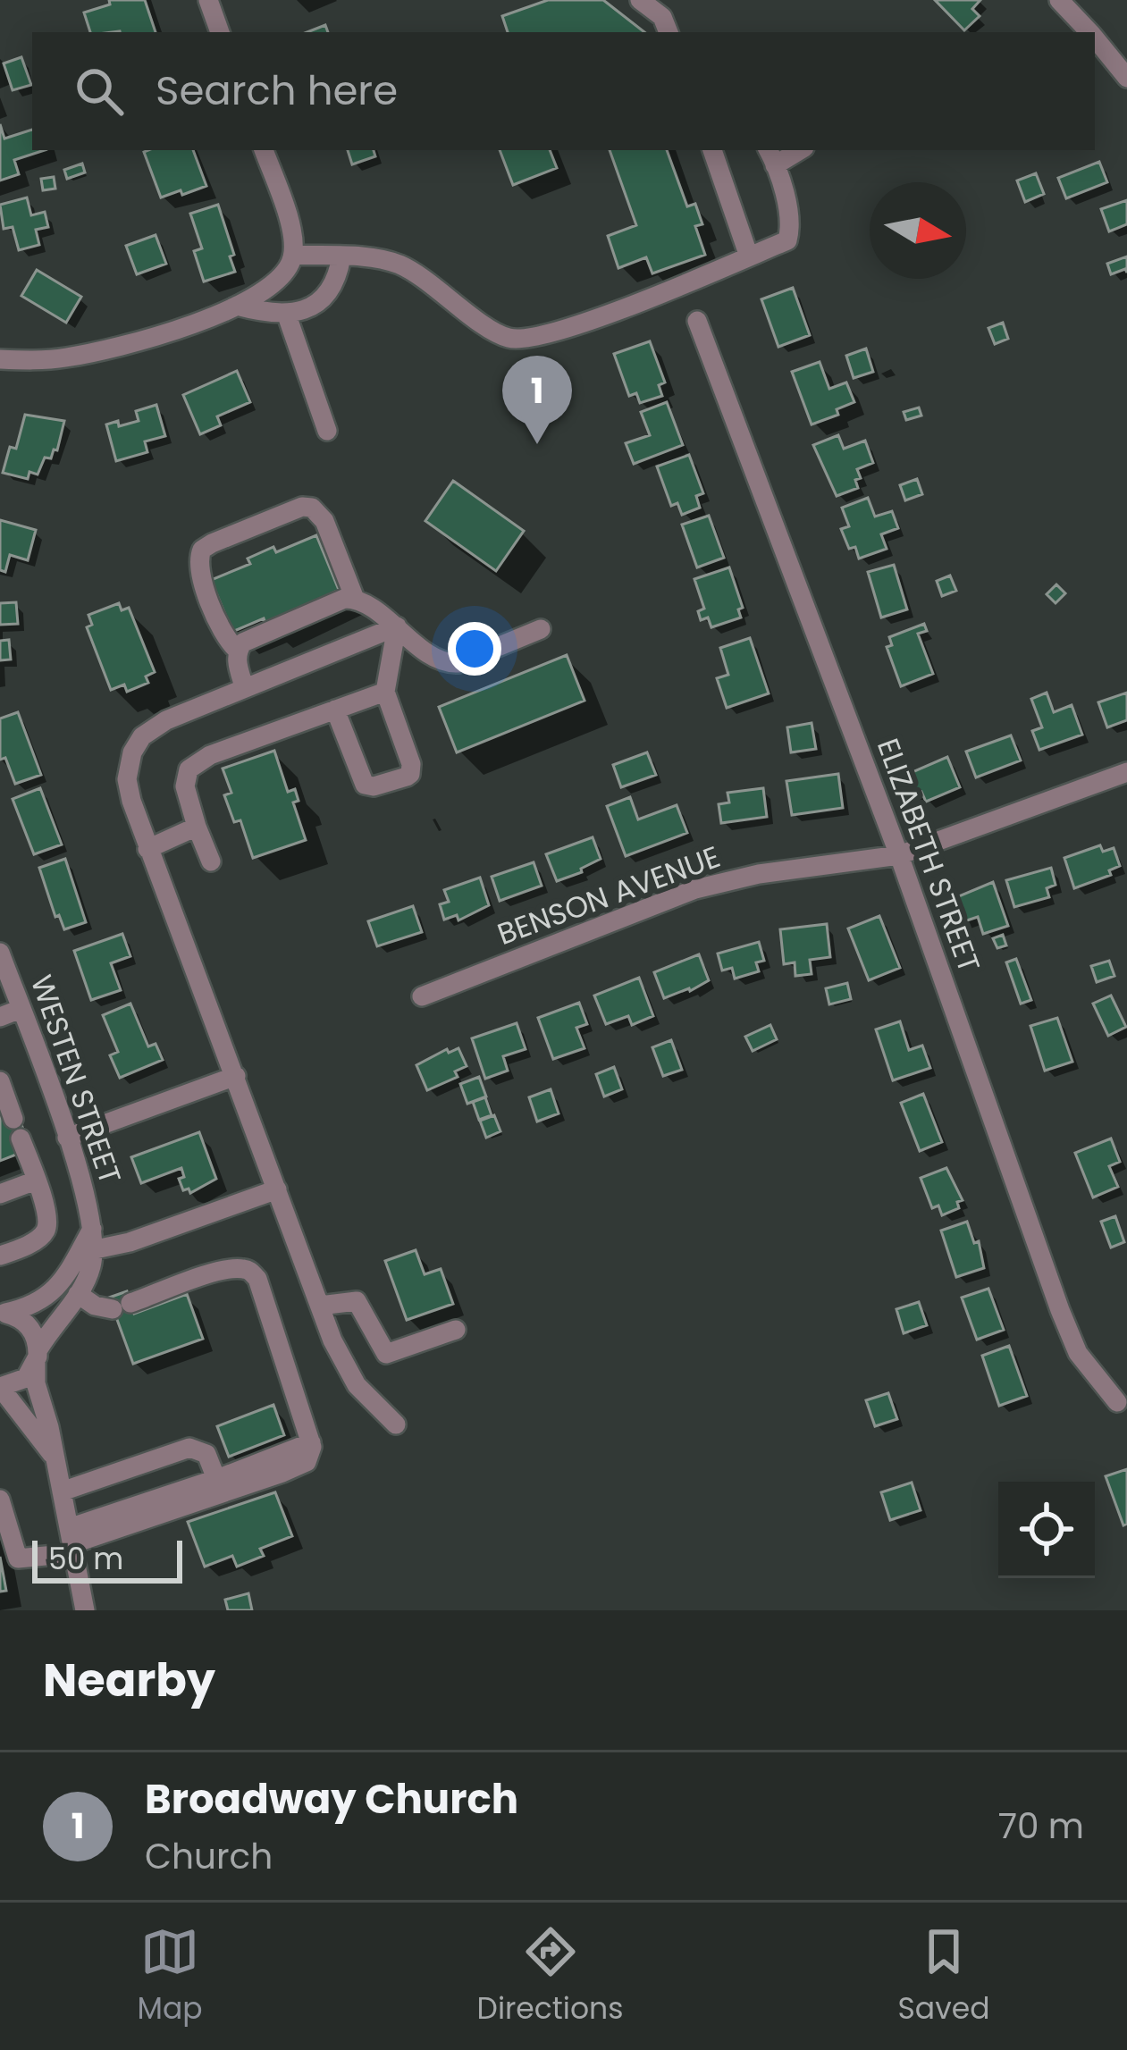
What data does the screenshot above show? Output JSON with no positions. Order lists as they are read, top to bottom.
{
  "streets": {
    "street": ["ELIZABETH STREET", "BENSON AVENUE", "WESTEN STREET"]
  },
  "crossings": [
    ["ELIZABETH STREET", "BENSON AVENUE"]
  ],
  "scale_bar": "50 m",
  "north": "right",
  "page": {
    "search": "Search here",
    "pins": "1",
    "scale": "50 m",
    "heading": "Nearby",
    "list": [
      {
        "mark": "1",
        "name": "Broadway Church",
        "note": "Church",
        "value": "70 m"
      }
    ],
    "nav": ["Map", "Directions", "Saved"]
  }
}
